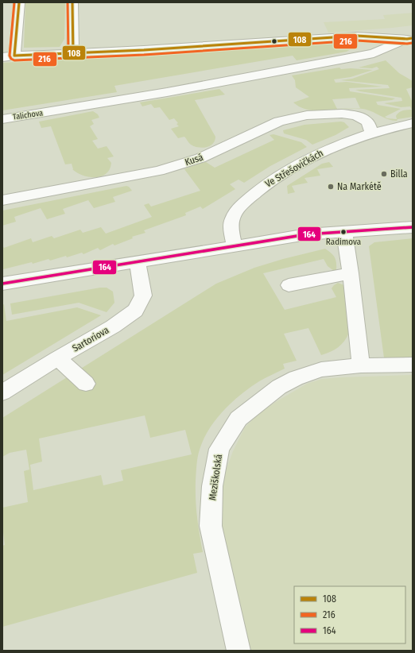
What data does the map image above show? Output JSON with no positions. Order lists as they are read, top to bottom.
{
  "streets": {
    "street": [
      "Talichova",
      "Kusá",
      "Ve Střešovičkách",
      "Sartoriova",
      "Meziškolská"
    ]
  },
  "crossings": [
    ["Kusá", "Ve Střešovičkách"]
  ],
  "places": ["Billa", "Na Markétě", "Radimova"],
  "lines": ["transit line 108", "transit line 216", "transit line 164"],
  "legend": ["108", "216", "164"]
}
